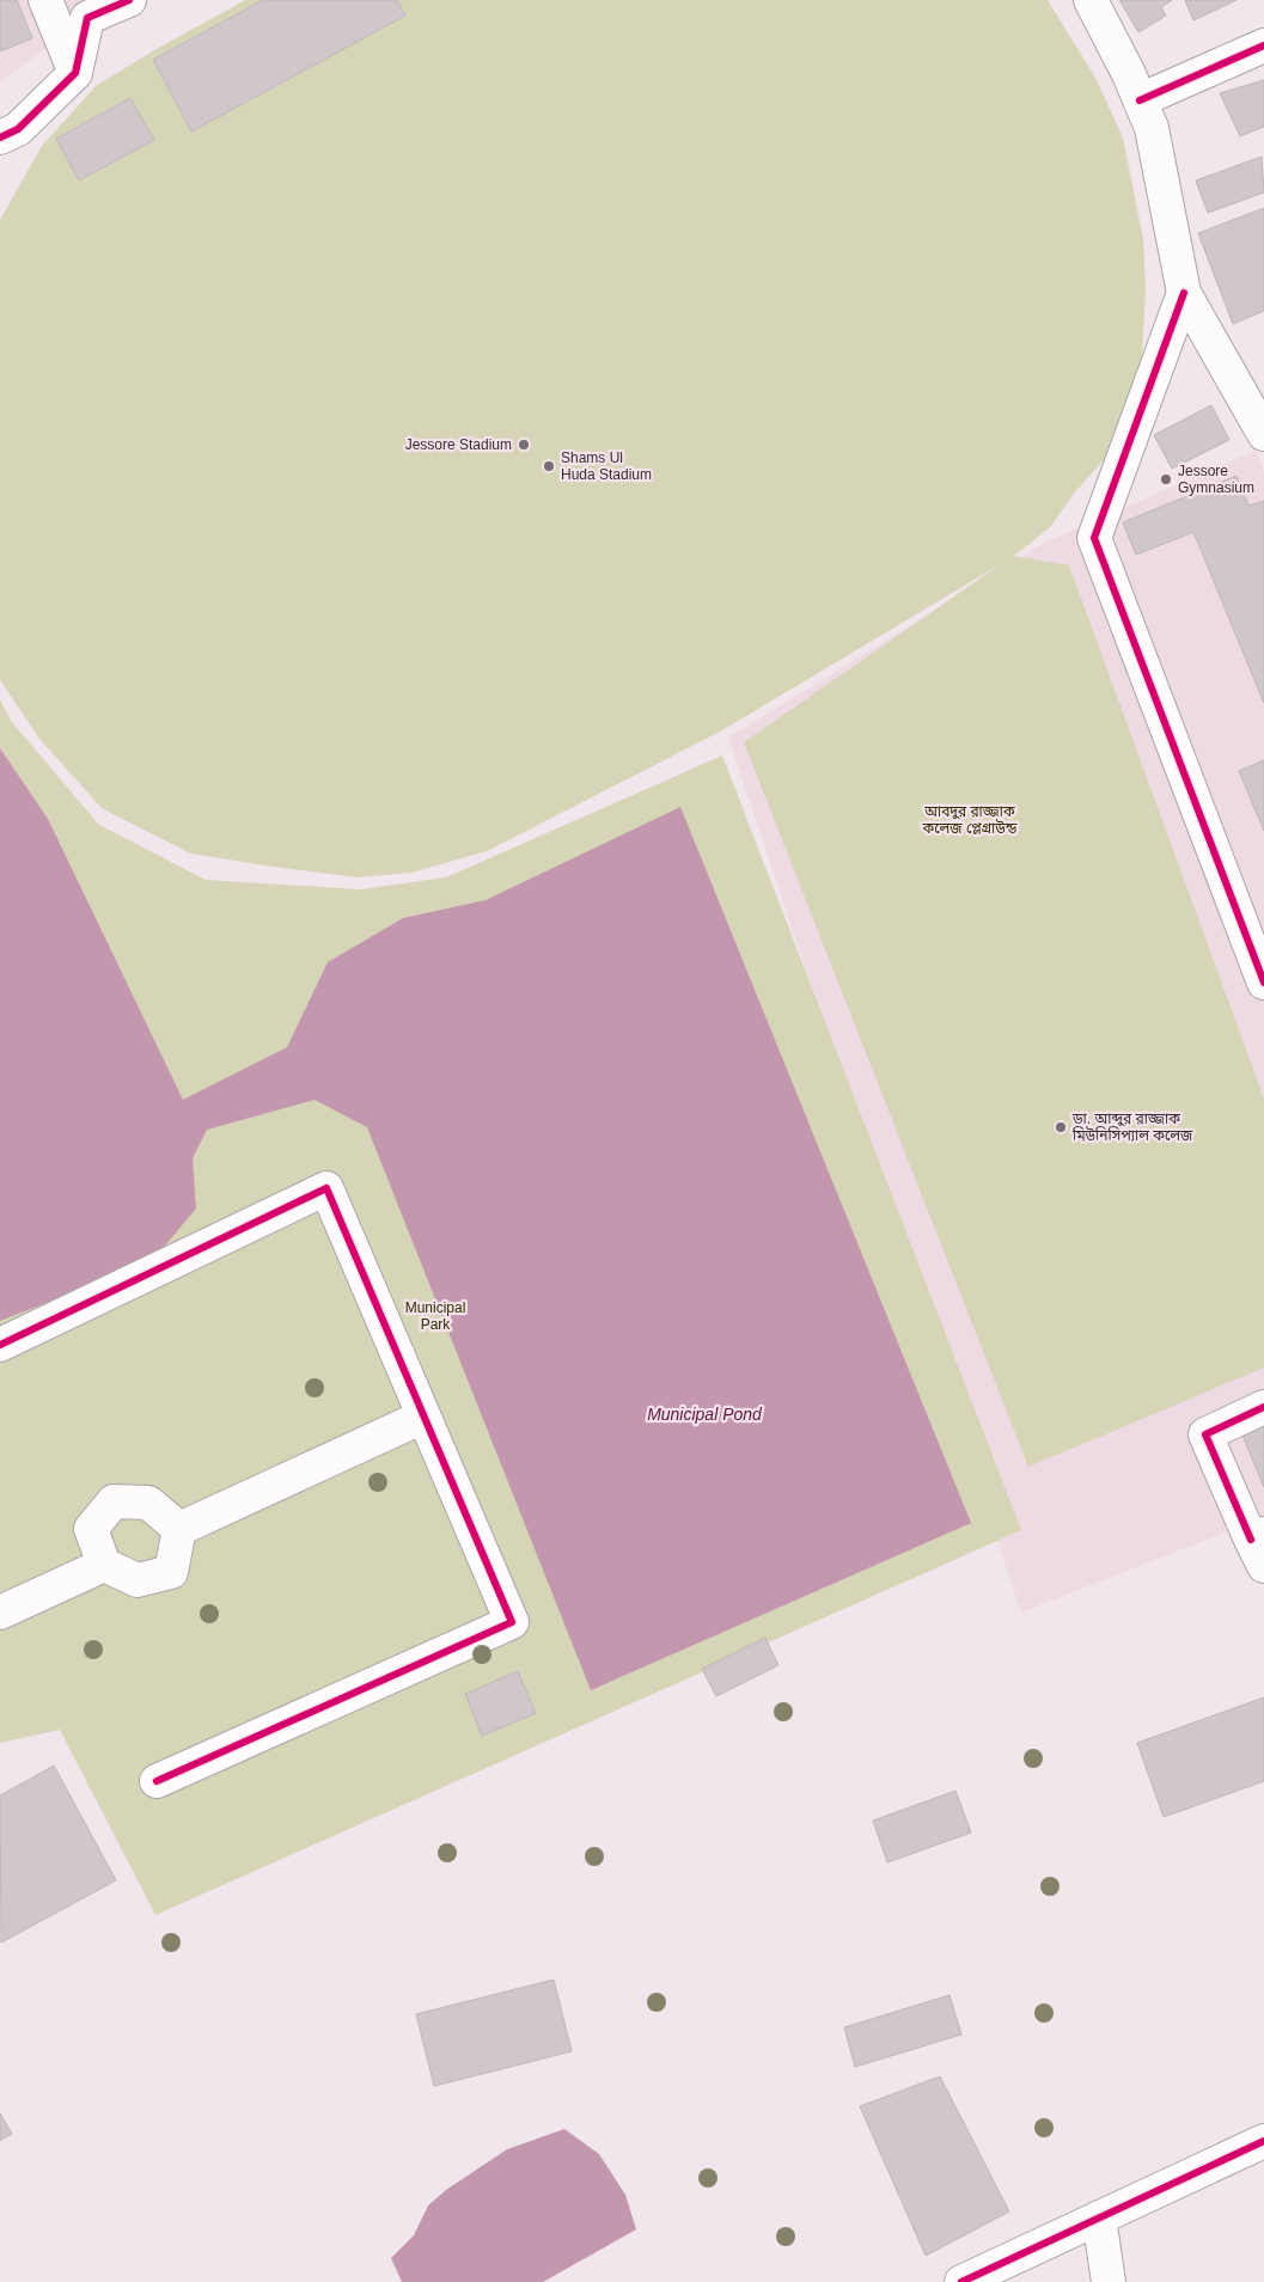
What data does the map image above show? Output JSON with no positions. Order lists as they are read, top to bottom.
{
  "water": ["Municipal Pond"],
  "parks": ["আবদুর রাজ্জাক কলেজ প্লেগ্রাউন্ড", "Municipal Park"],
  "places": [
    "Jessore Stadium",
    "Shams Ul Huda Stadium",
    "Jessore Gymnasium",
    "ডা. আব্দুর রাজ্জাক মিউনিসিপ্যাল কলেজ"
  ]
}
